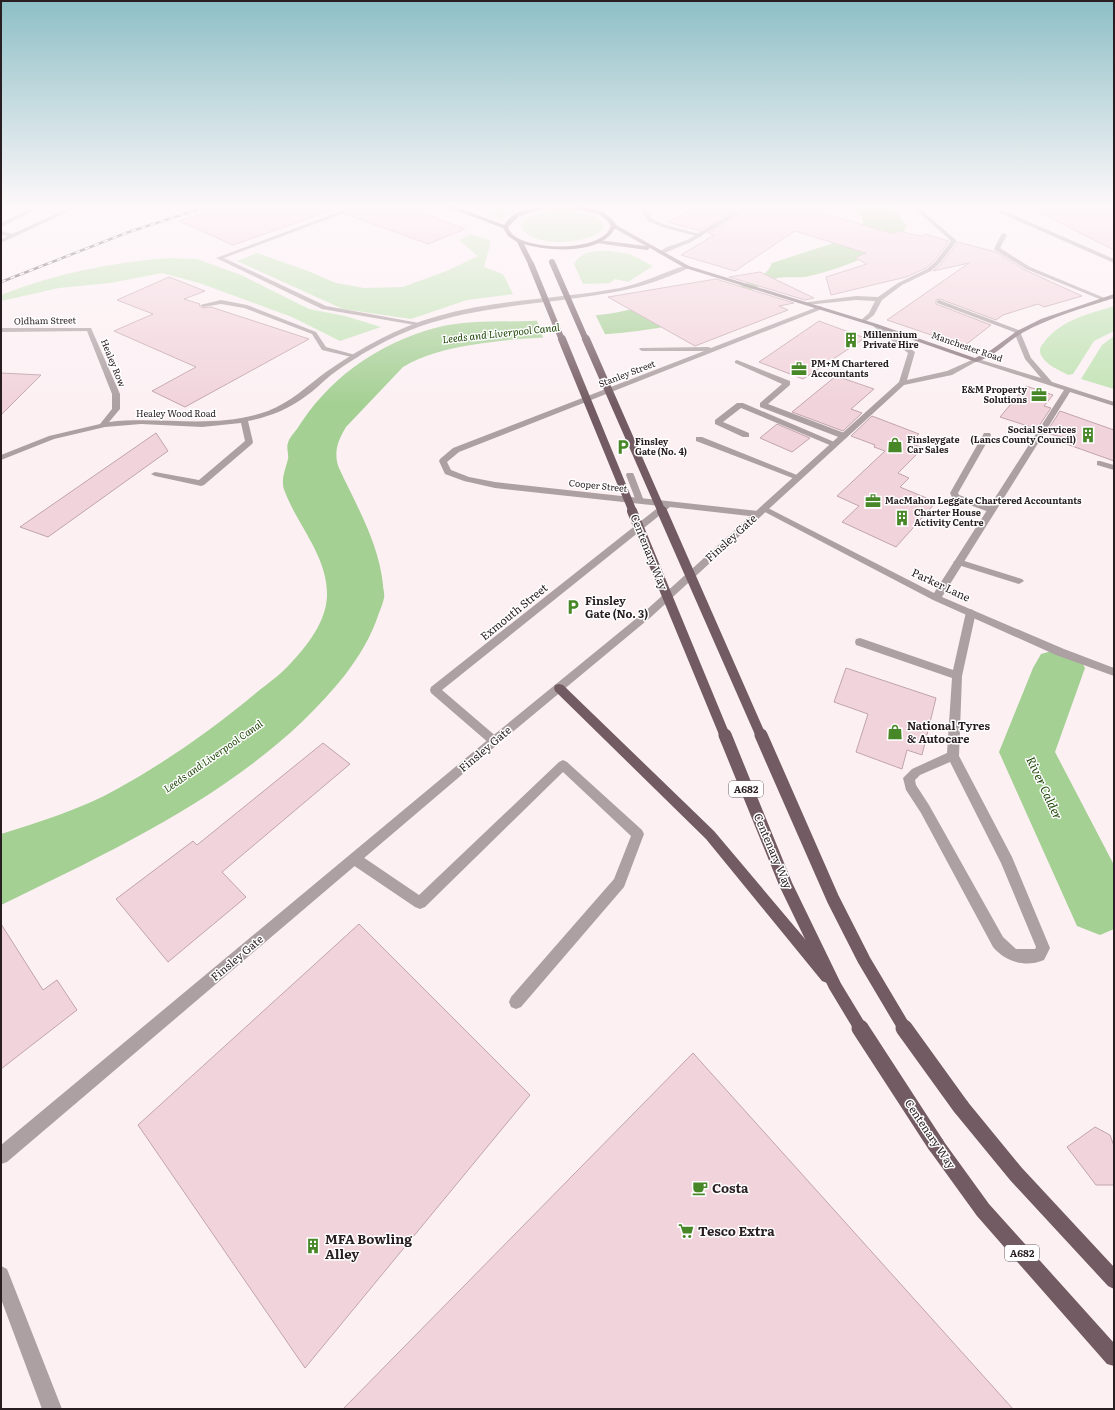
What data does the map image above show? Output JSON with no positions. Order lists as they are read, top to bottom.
{
  "streets": {
    "main road": ["Manchester Road", "Centenary Way", "A682"],
    "street": [
      "Oldham Street",
      "Healey Row",
      "Stanley Street",
      "Healey Wood Road",
      "Cooper Street",
      "Finsley Gate",
      "Parker Lane",
      "Exmouth Street"
    ]
  },
  "crossings": [
    ["Oldham Street", "Healey Row"],
    ["Manchester Road", "Stanley Street"],
    ["Healey Row", "Healey Wood Road"],
    ["Stanley Street", "Cooper Street"],
    ["Cooper Street", "Finsley Gate"],
    ["Cooper Street", "Parker Lane"],
    ["Cooper Street", "Exmouth Street"],
    ["Finsley Gate", "Parker Lane"],
    ["Finsley Gate", "Exmouth Street"],
    ["Finsley Gate", "A682"],
    ["Centenary Way", "A682"]
  ],
  "water": ["Leeds and Liverpool Canal", "River Calder"],
  "places": {
    "building": [
      "Millennium Private Hire",
      "Social Services (Lancs County Council)",
      "Charter House Activity Centre",
      "MFA Bowling Alley"
    ],
    "office": ["PM+M Chartered Accountants", "E&M Property Solutions", "MacMahon Leggate Chartered Accountants"],
    "shop": ["Finsleygate Car Sales", "National Tyres & Autocare"],
    "parking": ["Finsley Gate (No. 4)", "Finsley Gate (No. 3)"],
    "cafe": ["Costa"],
    "supermarket": ["Tesco Extra"]
  }
}
